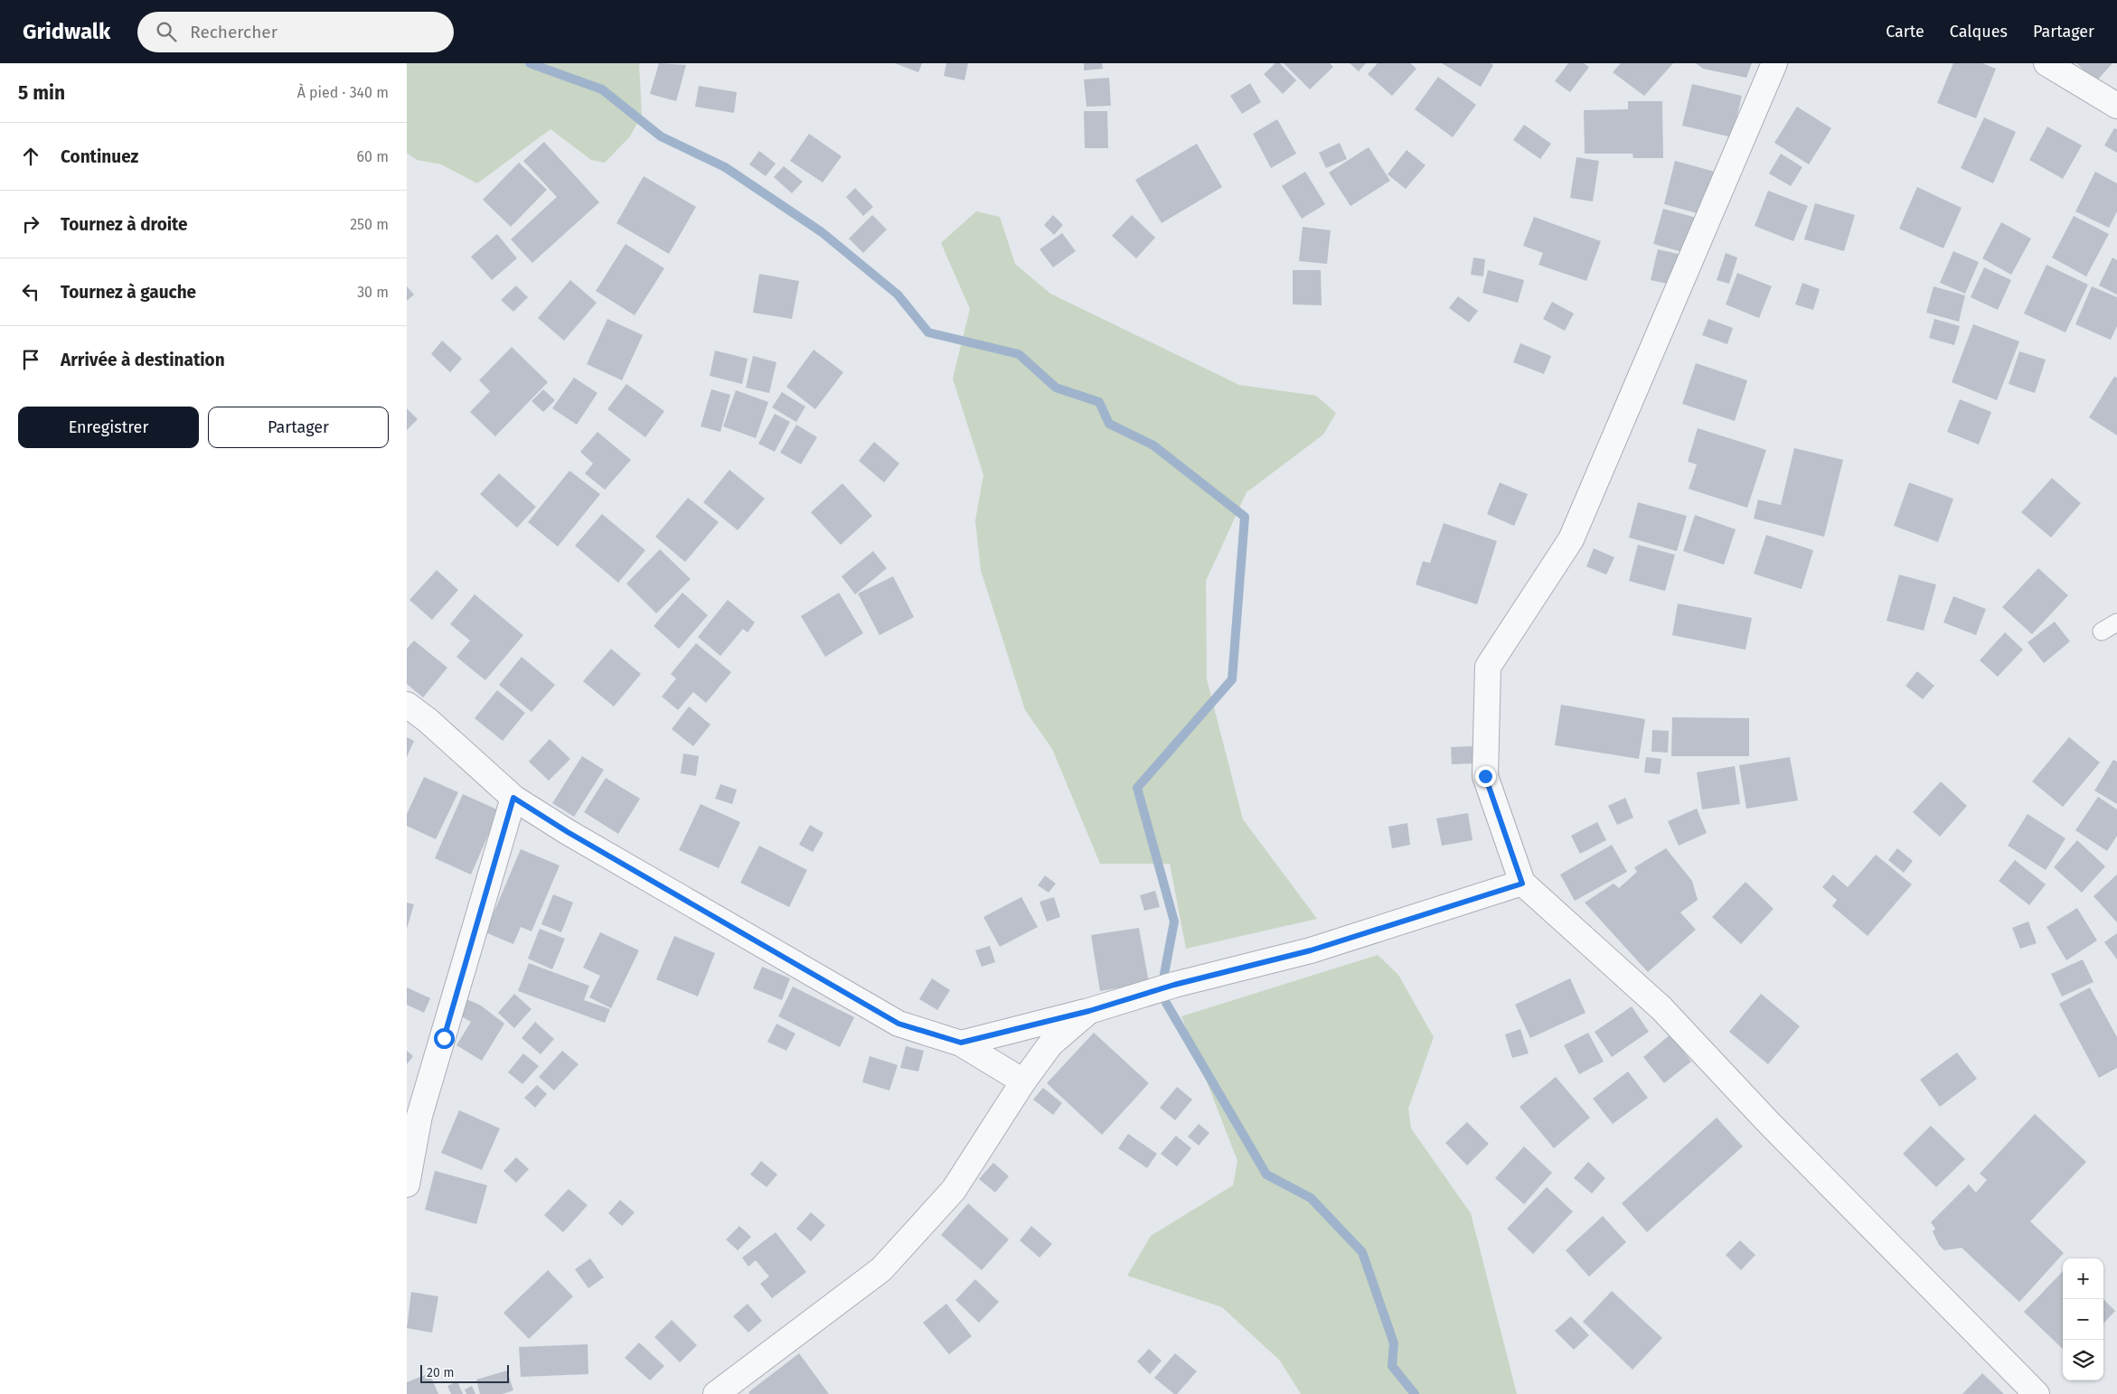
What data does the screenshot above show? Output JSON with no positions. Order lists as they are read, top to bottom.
{
  "scale_bar": "20 m",
  "page": {
    "header": "Gridwalk",
    "search": "Rechercher",
    "nav": ["Carte", "Calques", "Partager"],
    "heading": ["5 min", "À pied · 340 m"],
    "list": [
      ["Continuez", "60 m"],
      ["Tournez à droite", "250 m"],
      ["Tournez à gauche", "30 m"],
      "Arrivée à destination"
    ],
    "buttons": ["Enregistrer", "Partager"],
    "map_buttons": ["+", "−"],
    "scale": "20 m"
  }
}
